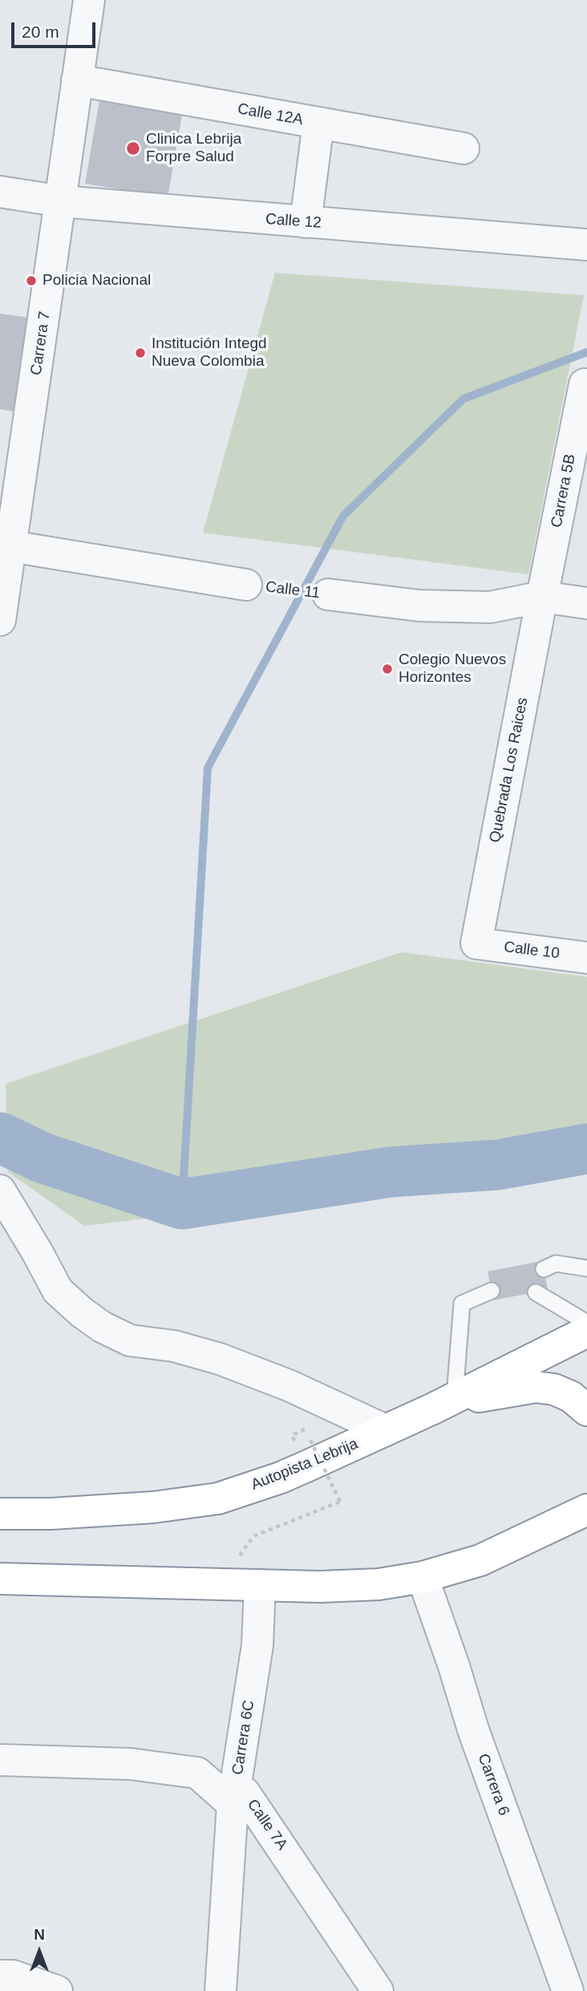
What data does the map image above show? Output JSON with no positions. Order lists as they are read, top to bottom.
{
  "streets": {
    "highway": ["Autopista Lebrija"],
    "street": [
      "Calle 12A",
      "Calle 12",
      "Carrera 7",
      "Carrera 5B",
      "Calle 11",
      "Quebrada Los Raices",
      "Calle 10",
      "Carrera 6C",
      "Carrera 6",
      "Calle 7A"
    ]
  },
  "crossings": [
    ["Calle 12A", "Carrera 7"],
    ["Calle 12", "Carrera 7"],
    ["Carrera 7", "Calle 11"],
    ["Carrera 5B", "Calle 11"],
    ["Carrera 5B", "Quebrada Los Raices"],
    ["Calle 11", "Quebrada Los Raices"],
    ["Quebrada Los Raices", "Calle 10"],
    ["Carrera 6C", "Calle 7A"]
  ],
  "places": [
    "Clinica Lebrija Forpre Salud",
    "Policia Nacional",
    "Institución Integd Nueva Colombia",
    "Colegio Nuevos Horizontes"
  ],
  "scale_bar": "20 m",
  "north": "top"
}
